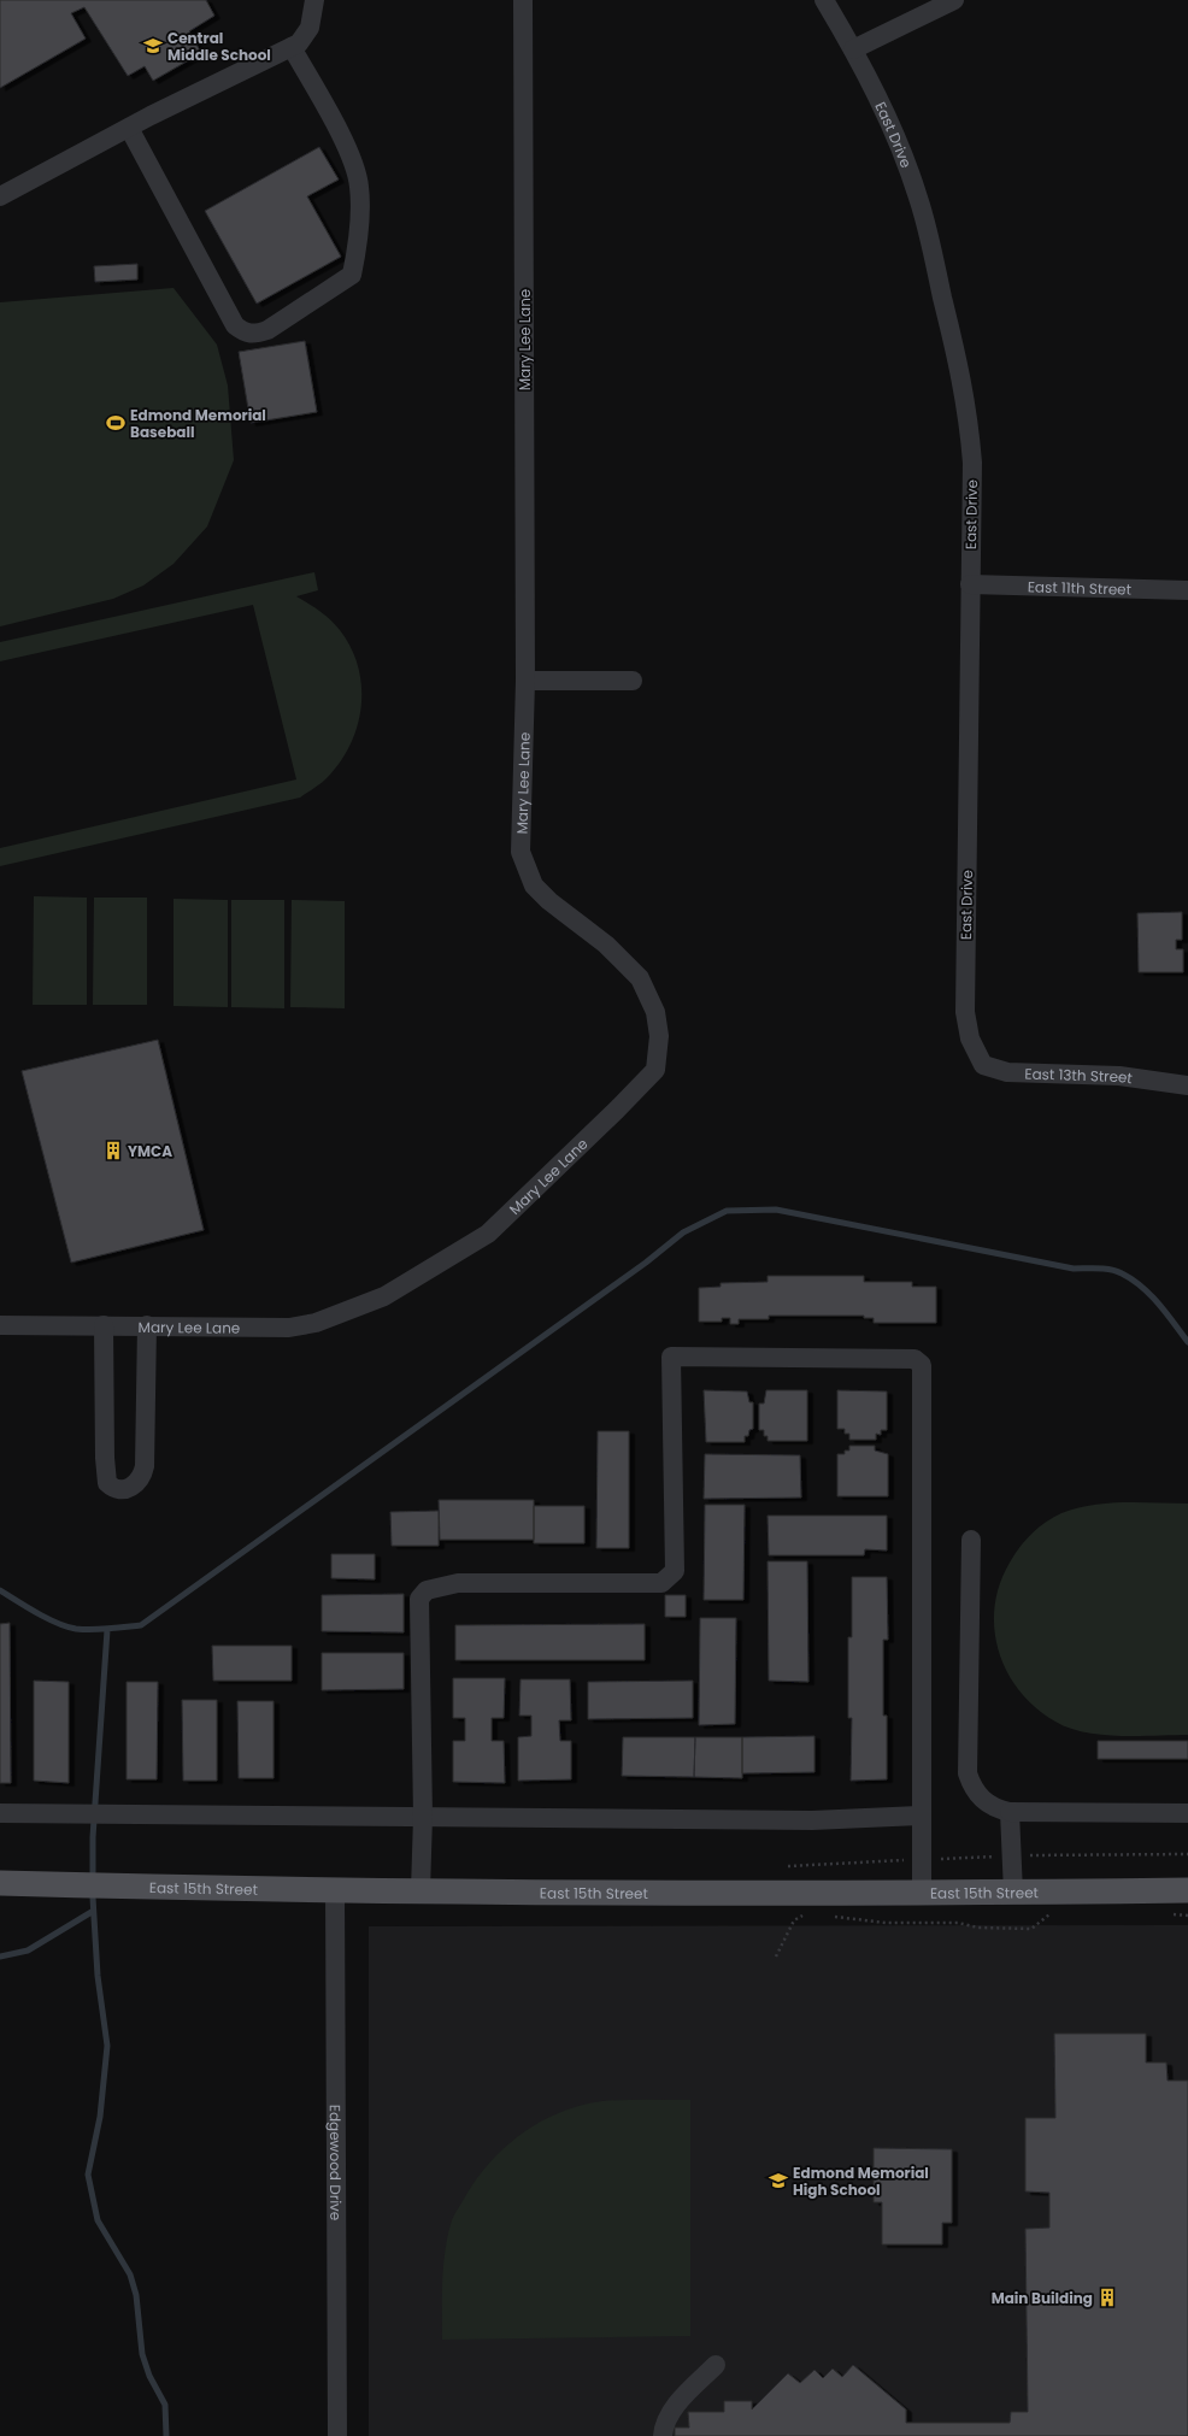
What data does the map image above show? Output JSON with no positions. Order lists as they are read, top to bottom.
{
  "streets": {
    "main road": ["East 15th Street"],
    "street": [
      "East Drive",
      "Mary Lee Lane",
      "East 11th Street",
      "East 13th Street",
      "Edgewood Drive"
    ]
  },
  "crossings": [
    ["East Drive", "East 11th Street"],
    ["East Drive", "East 13th Street"],
    ["East 15th Street", "Edgewood Drive"]
  ],
  "places": {
    "school or university": ["Central Middle School", "Edmond Memorial High School"],
    "sports": ["Edmond Memorial Baseball"],
    "building": ["YMCA", "Main Building"]
  }
}
